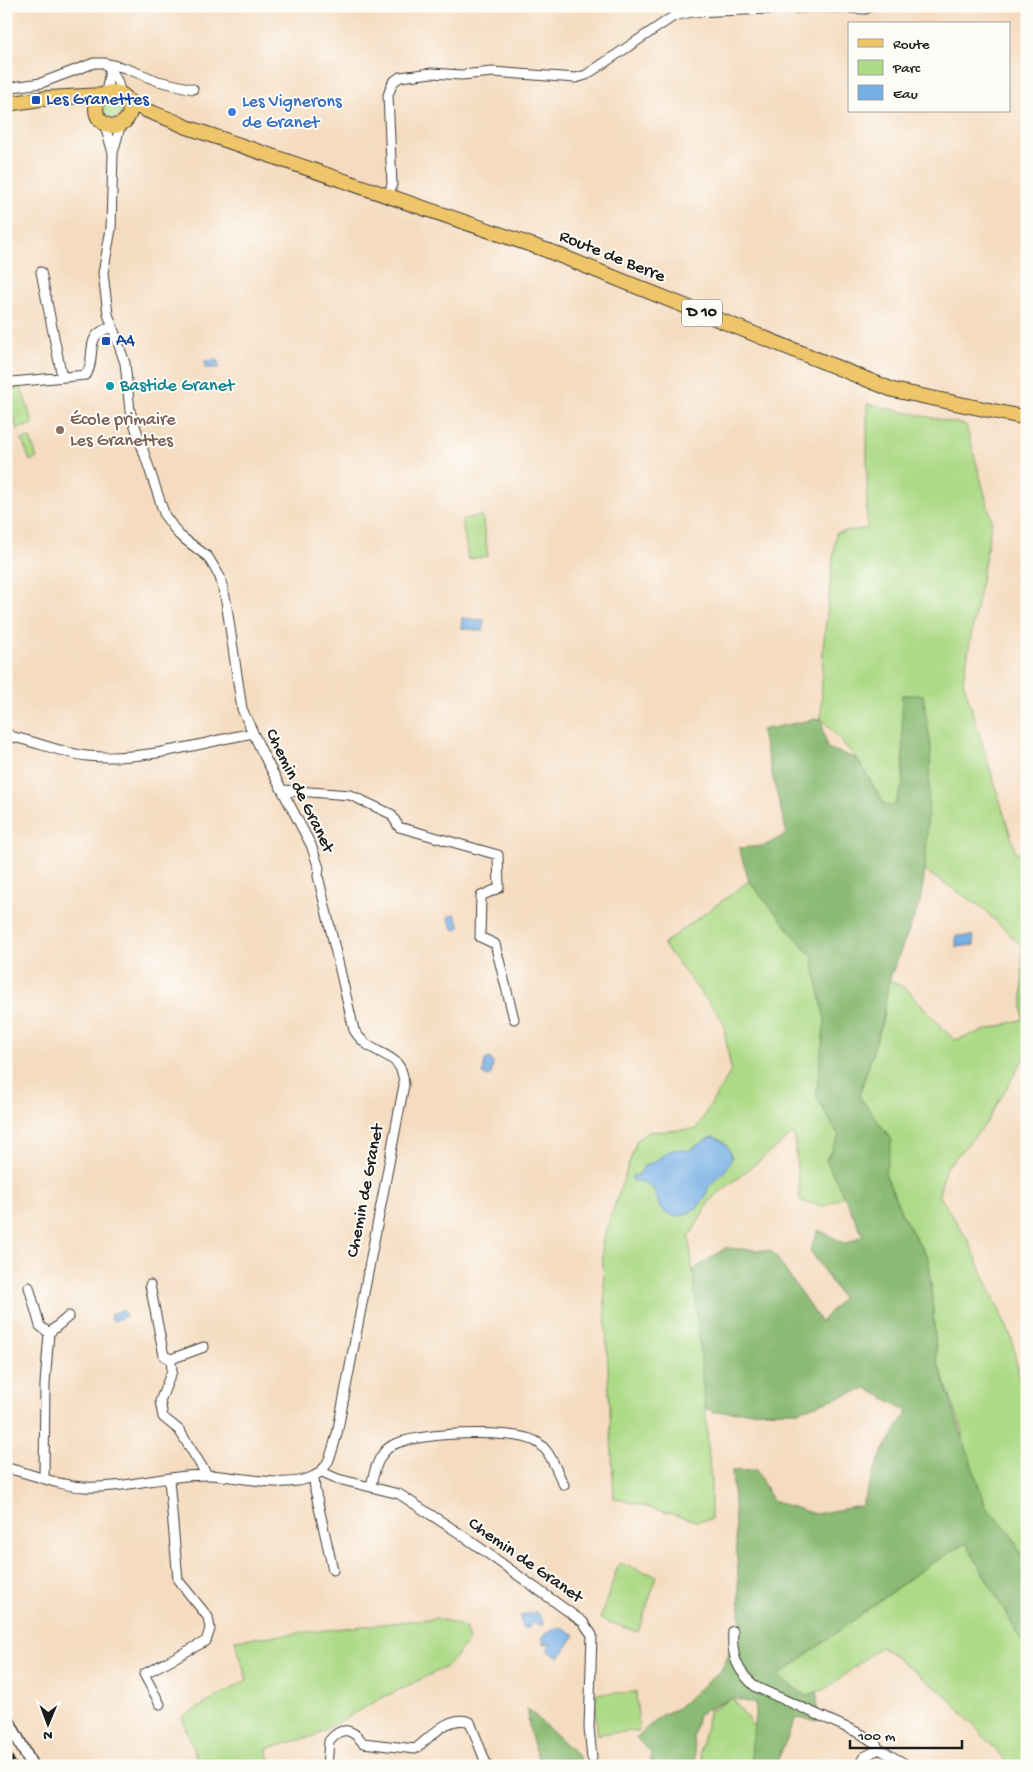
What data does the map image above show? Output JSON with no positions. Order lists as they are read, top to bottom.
{
  "streets": {
    "main road": ["Route de Berre", "D 10"],
    "street": ["Chemin de Granet"]
  },
  "crossings": [
    ["Route de Berre", "Chemin de Granet"]
  ],
  "places": {
    "transit": ["Les Granettes", "A4"],
    "other": ["Les Vignerons de Granet", "Bastide Granet", "École primaire Les Granettes"]
  },
  "legend": ["Route", "Parc", "Eau"],
  "scale_bar": "100 m",
  "north": "bottom"
}
